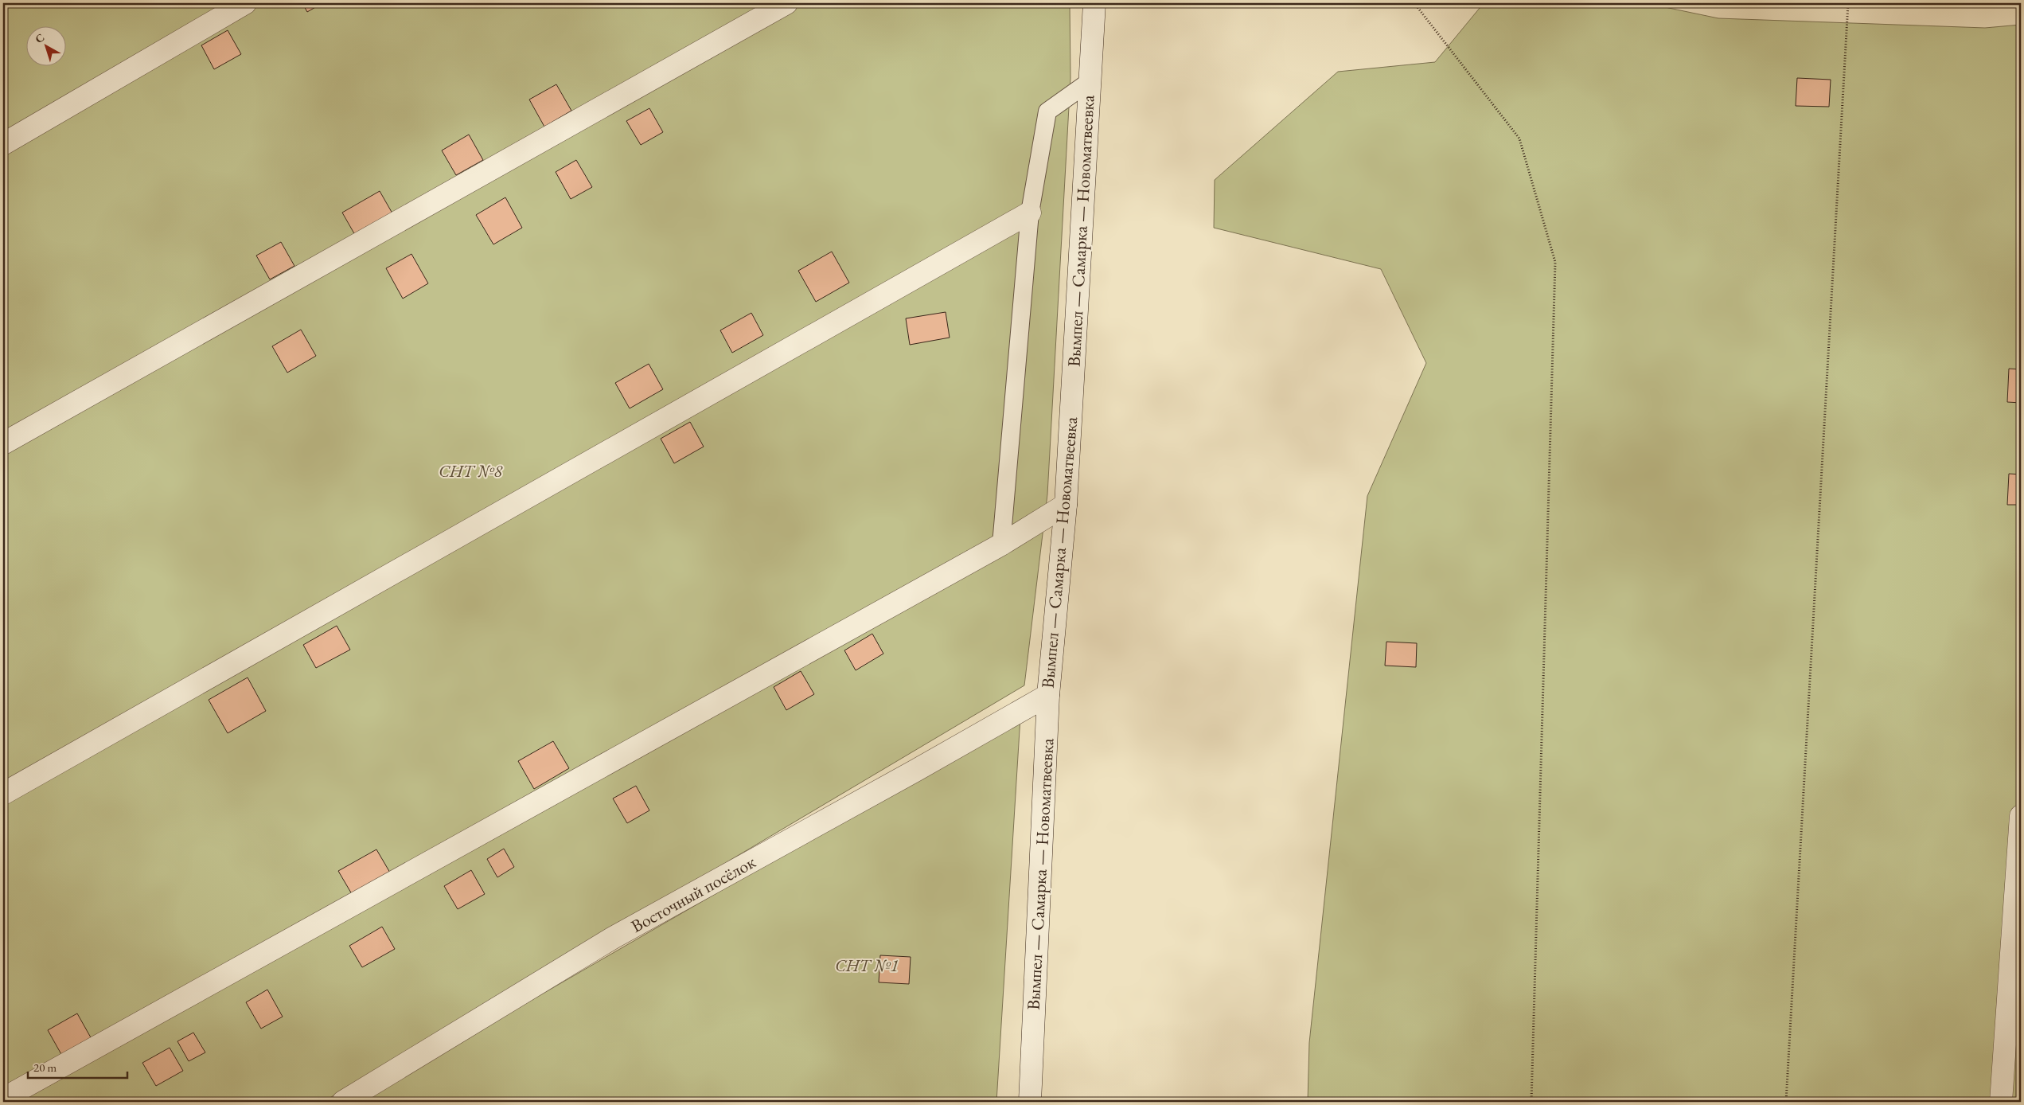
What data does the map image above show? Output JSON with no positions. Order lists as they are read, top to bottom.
{
  "streets": {
    "street": ["Вымпел — Самарка — Новоматвеевка", "Восточный посёлок"]
  },
  "crossings": [
    ["Вымпел — Самарка — Новоматвеевка", "Восточный посёлок"]
  ],
  "parks": ["СНТ №8", "СНТ №1"],
  "scale_bar": "20 m",
  "north": "top left"
}
